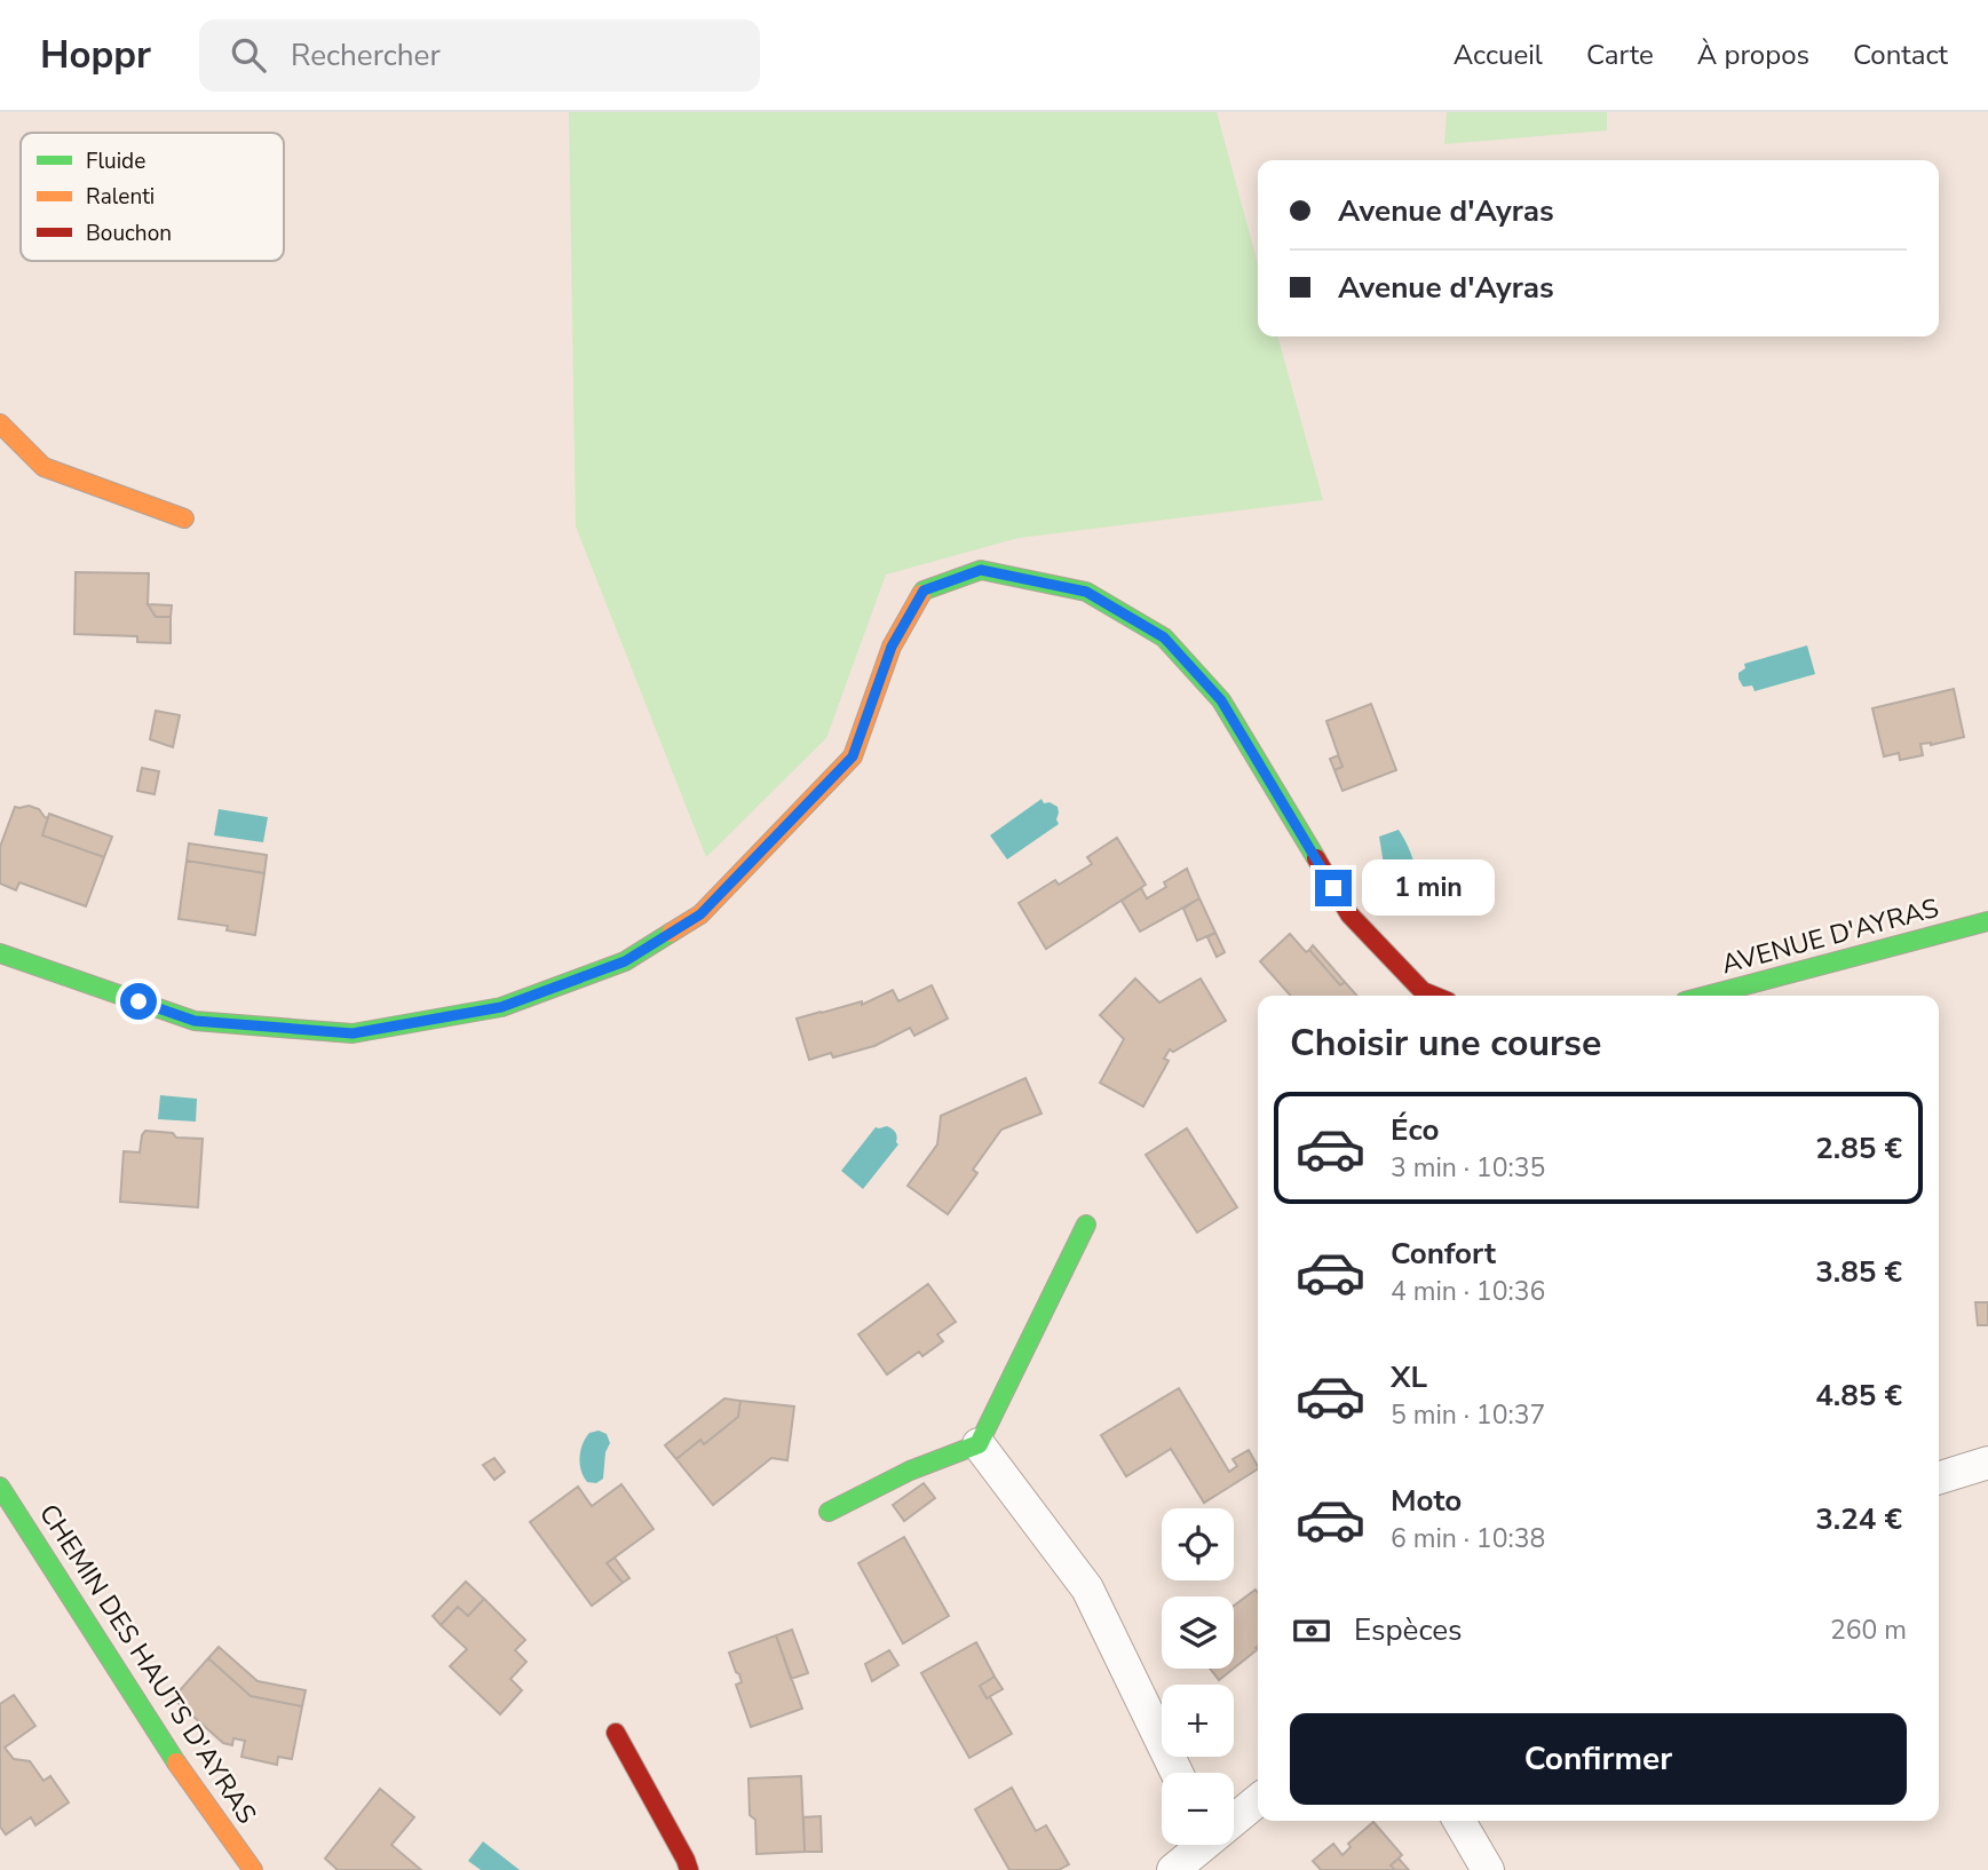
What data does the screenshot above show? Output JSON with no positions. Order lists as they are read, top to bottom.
{
  "streets": {
    "street": ["AVENUE D'AYRAS", "CHEMIN DES HAUTS D'AYRAS"]
  },
  "legend": ["Fluide", "Ralenti", "Bouchon"],
  "page": {
    "header": "Hoppr",
    "search": "Rechercher",
    "nav": [
      "Accueil",
      "Carte",
      "À propos",
      "Contact"
    ],
    "banner": ["Avenue d'Ayras", "Avenue d'Ayras"],
    "bubble": "1 min",
    "heading": "Choisir une course",
    "list": [
      {
        "name": "Éco",
        "note": "3 min · 10:35",
        "value": "2.85 €"
      },
      {
        "name": "Confort",
        "note": "4 min · 10:36",
        "value": "3.85 €"
      },
      {
        "name": "XL",
        "note": "5 min · 10:37",
        "value": "4.85 €"
      },
      {
        "name": "Moto",
        "note": "6 min · 10:38",
        "value": "3.24 €"
      }
    ],
    "map_buttons": ["+", "−"],
    "pay": ["Espèces", "260 m"],
    "buttons": "Confirmer"
  }
}
